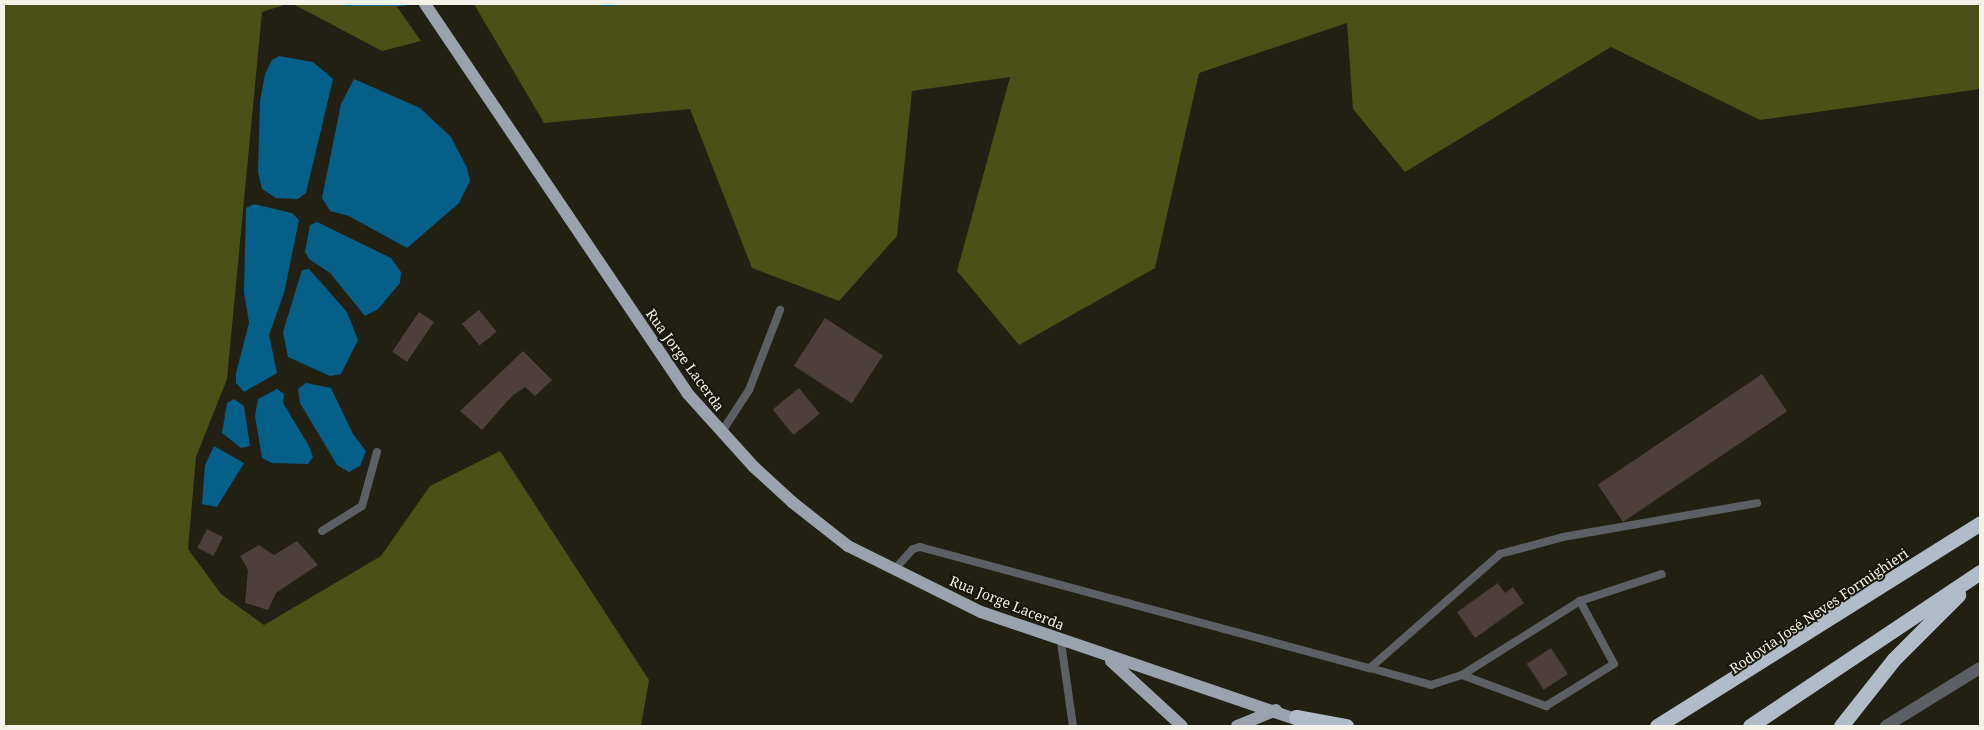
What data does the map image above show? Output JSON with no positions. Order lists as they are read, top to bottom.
{
  "streets": {
    "highway": ["Rodovia José Neves Formighieri"],
    "main road": ["Rua Jorge Lacerda"]
  }
}
